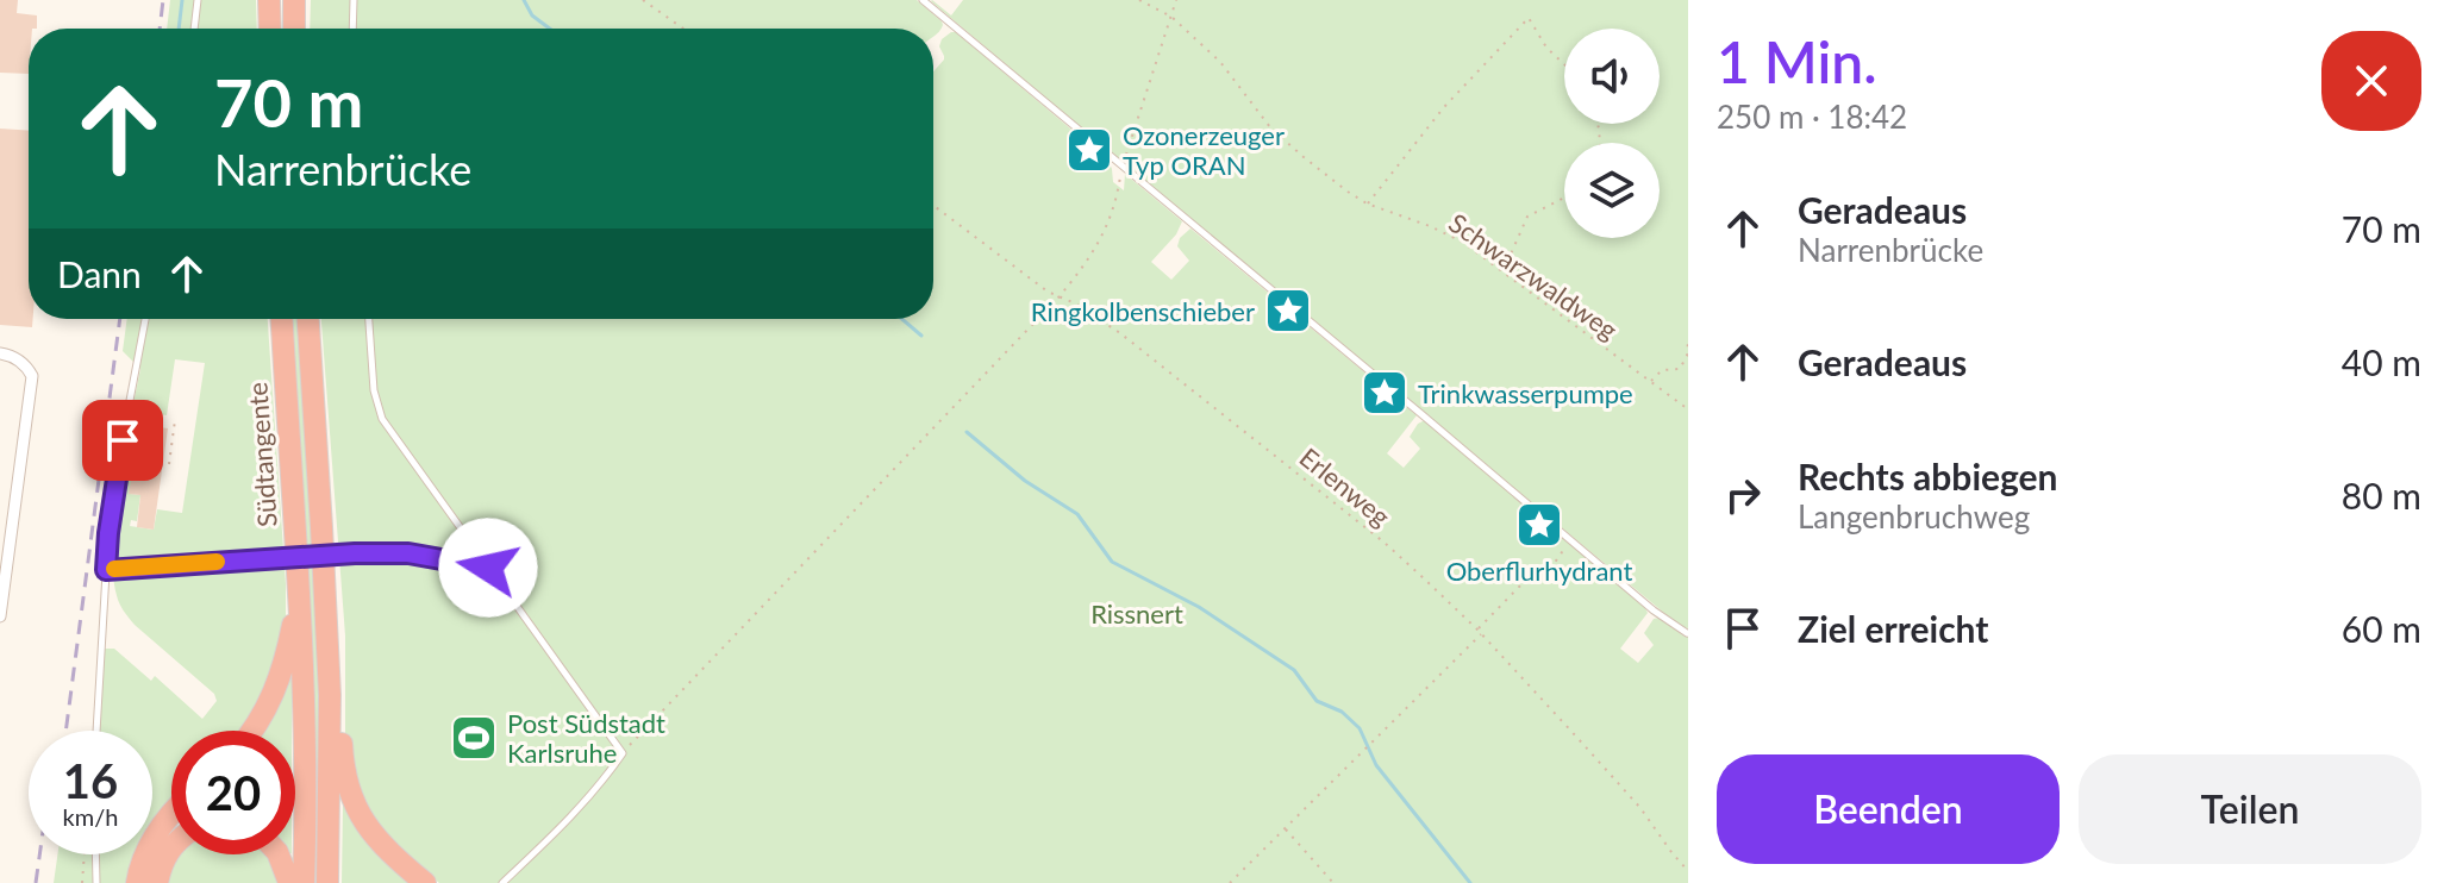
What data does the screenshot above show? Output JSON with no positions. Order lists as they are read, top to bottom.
{
  "streets": {
    "highway": ["Südtangente"],
    "path": ["Schwarzwaldweg", "Erlenweg"]
  },
  "parks": ["Rissnert"],
  "places": {
    "place": [
      "Ozonerzeuger Typ ORAN",
      "Ringkolbenschieber",
      "Trinkwasserpumpe",
      "Oberflurhydrant"
    ],
    "sports": ["Post Südstadt Karlsruhe"]
  },
  "page": {
    "heading": ["1 Min.", "250 m · 18:42"],
    "turn": ["70 m", "Narrenbrücke"],
    "list": [
      {
        "name": "Geradeaus",
        "note": "Narrenbrücke",
        "value": "70 m"
      },
      {
        "name": "Geradeaus",
        "value": "40 m"
      },
      {
        "name": "Rechts abbiegen",
        "note": "Langenbruchweg",
        "value": "80 m"
      },
      {
        "name": "Ziel erreicht",
        "value": "60 m"
      }
    ],
    "then": "Dann",
    "speed": "16 km/h",
    "limit": "20",
    "buttons": ["Beenden", "Teilen"]
  }
}
